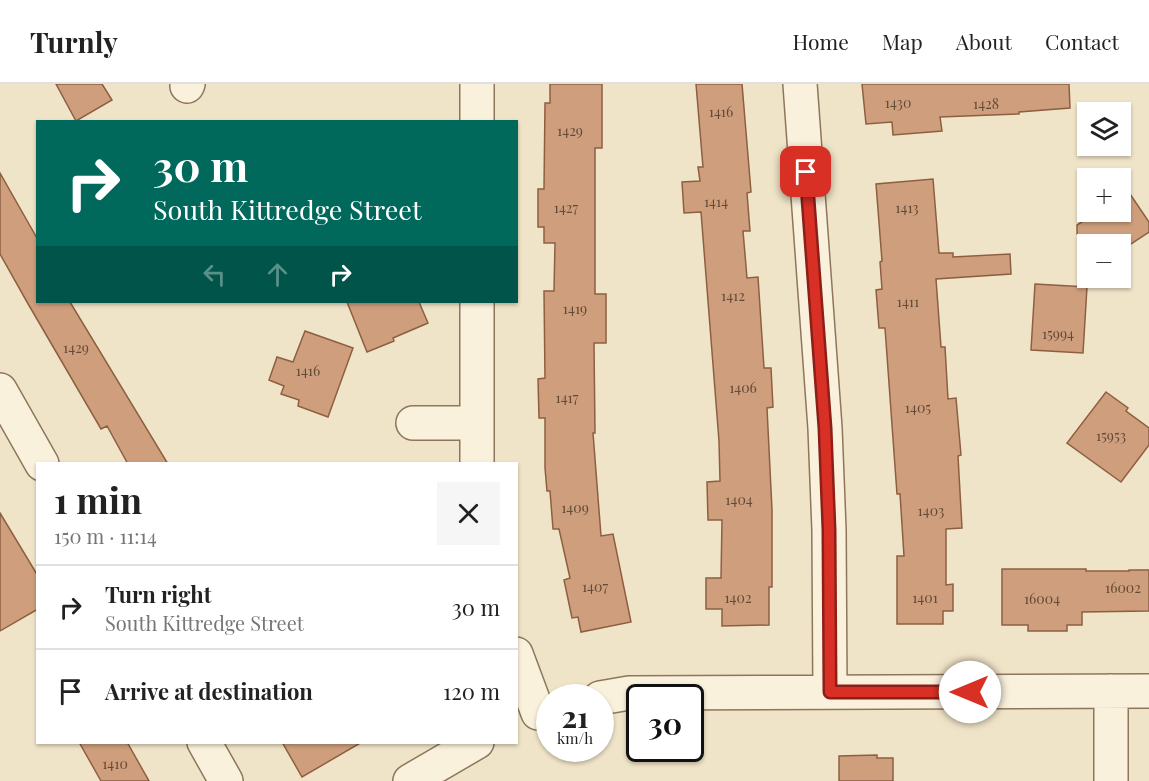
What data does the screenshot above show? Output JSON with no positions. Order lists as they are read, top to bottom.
{
  "house_numbers": [
    "1430",
    "1428",
    "1416",
    "1429",
    "1414",
    "1427",
    "1413",
    "1412",
    "1411",
    "1419",
    "15994",
    "1429",
    "1416",
    "1406",
    "1417",
    "1405",
    "15953",
    "1404",
    "1409",
    "1403",
    "1407",
    "16002",
    "1402",
    "1401",
    "16004",
    "1410"
  ],
  "page": {
    "header": "Turnly",
    "nav": [
      "Home",
      "Map",
      "About",
      "Contact"
    ],
    "map_buttons": ["+", "−"],
    "turn": ["30 m", "South Kittredge Street"],
    "heading": ["1 min", "150 m · 11:14"],
    "list": [
      {
        "name": "Turn right",
        "note": "South Kittredge Street",
        "value": "30 m"
      },
      {
        "name": "Arrive at destination",
        "value": "120 m"
      }
    ],
    "speed": "21 km/h",
    "limit": "30"
  }
}
